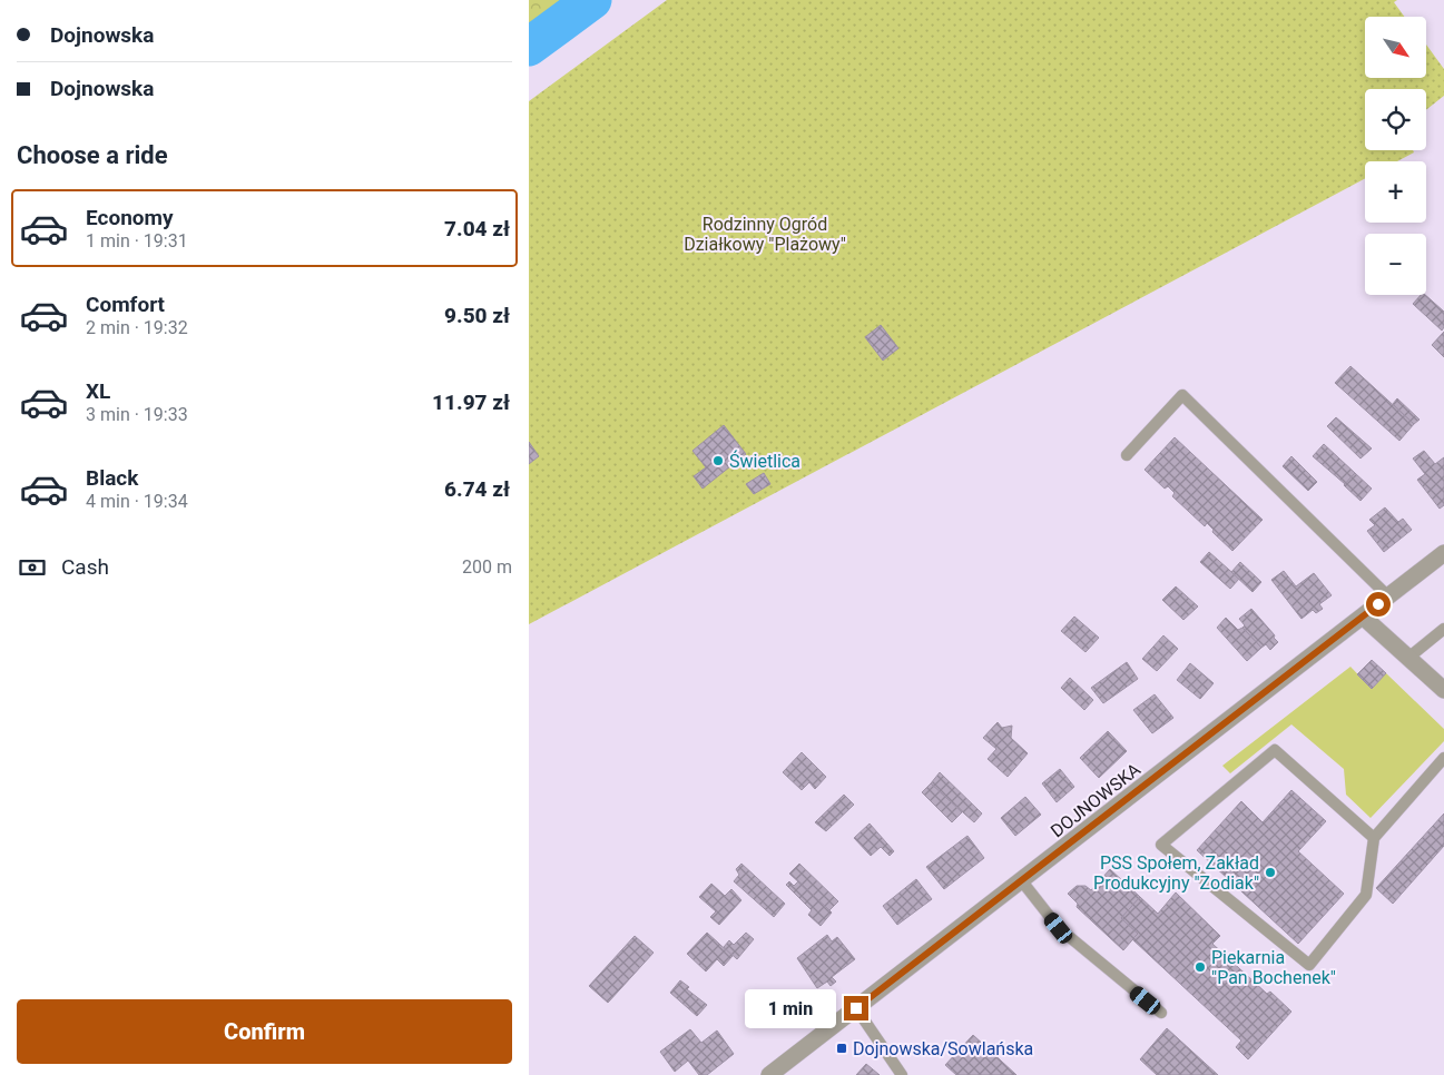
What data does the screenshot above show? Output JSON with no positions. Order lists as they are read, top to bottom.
{
  "streets": {
    "street": ["DOJNOWSKA"]
  },
  "parks": ["Rodzinny Ogród Działkowy \"Plażowy\""],
  "places": {
    "other": ["Świetlica", "PSS Społem, Zakład Produkcyjny \"Zodiak\"", "Piekarnia \"Pan Bochenek\""],
    "transit": ["Dojnowska/Sowlańska"]
  },
  "north": "bottom right",
  "page": {
    "banner": ["Dojnowska", "Dojnowska"],
    "map_buttons": ["+", "−"],
    "heading": "Choose a ride",
    "list": [
      {
        "name": "Economy",
        "note": "1 min · 19:31",
        "value": "7.04 zł"
      },
      {
        "name": "Comfort",
        "note": "2 min · 19:32",
        "value": "9.50 zł"
      },
      {
        "name": "XL",
        "note": "3 min · 19:33",
        "value": "11.97 zł"
      },
      {
        "name": "Black",
        "note": "4 min · 19:34",
        "value": "6.74 zł"
      }
    ],
    "pay": ["Cash", "200 m"],
    "buttons": "Confirm",
    "bubble": "1 min"
  }
}
